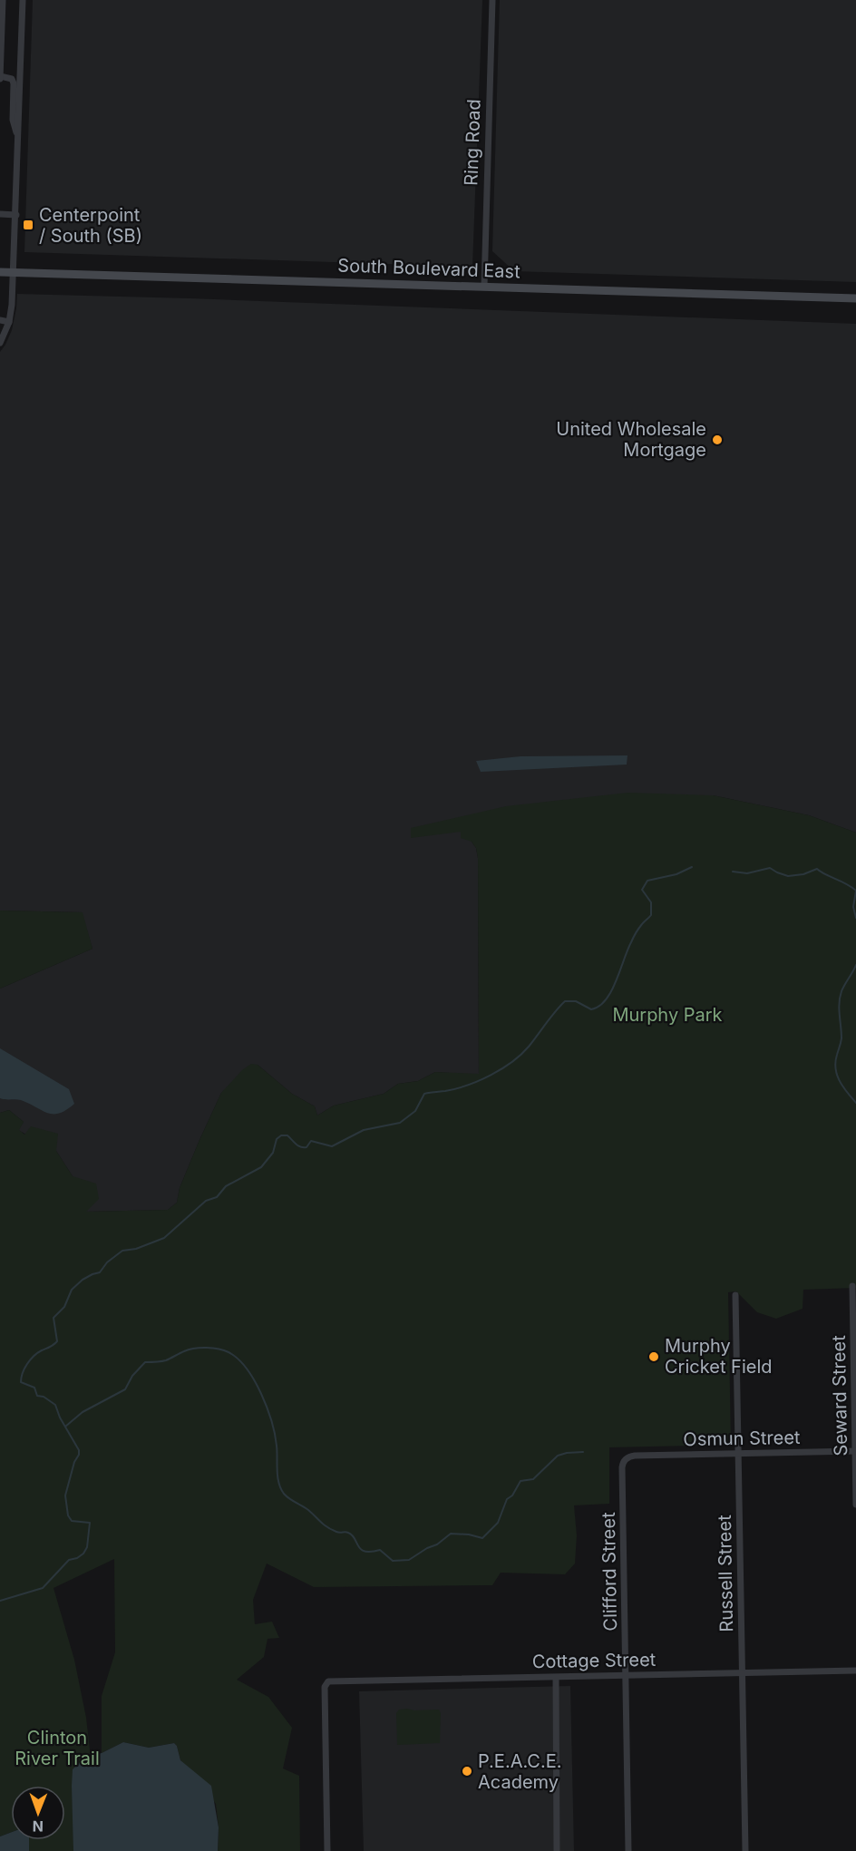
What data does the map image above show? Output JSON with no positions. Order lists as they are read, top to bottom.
{
  "streets": {
    "street": [
      "Ring Road",
      "South Boulevard East",
      "Seward Street",
      "Osmun Street",
      "Clifford Street",
      "Russell Street",
      "Cottage Street"
    ]
  },
  "crossings": [
    ["Ring Road", "South Boulevard East"],
    ["Seward Street", "Osmun Street"],
    ["Osmun Street", "Clifford Street"],
    ["Osmun Street", "Russell Street"],
    ["Clifford Street", "Cottage Street"],
    ["Russell Street", "Cottage Street"]
  ],
  "parks": ["Murphy Park", "Clinton River Trail"],
  "places": {
    "transit": ["Centerpoint / South (SB)"],
    "other": ["United Wholesale Mortgage", "Murphy Cricket Field", "P.E.A.C.E. Academy"]
  },
  "north": "bottom"
}
